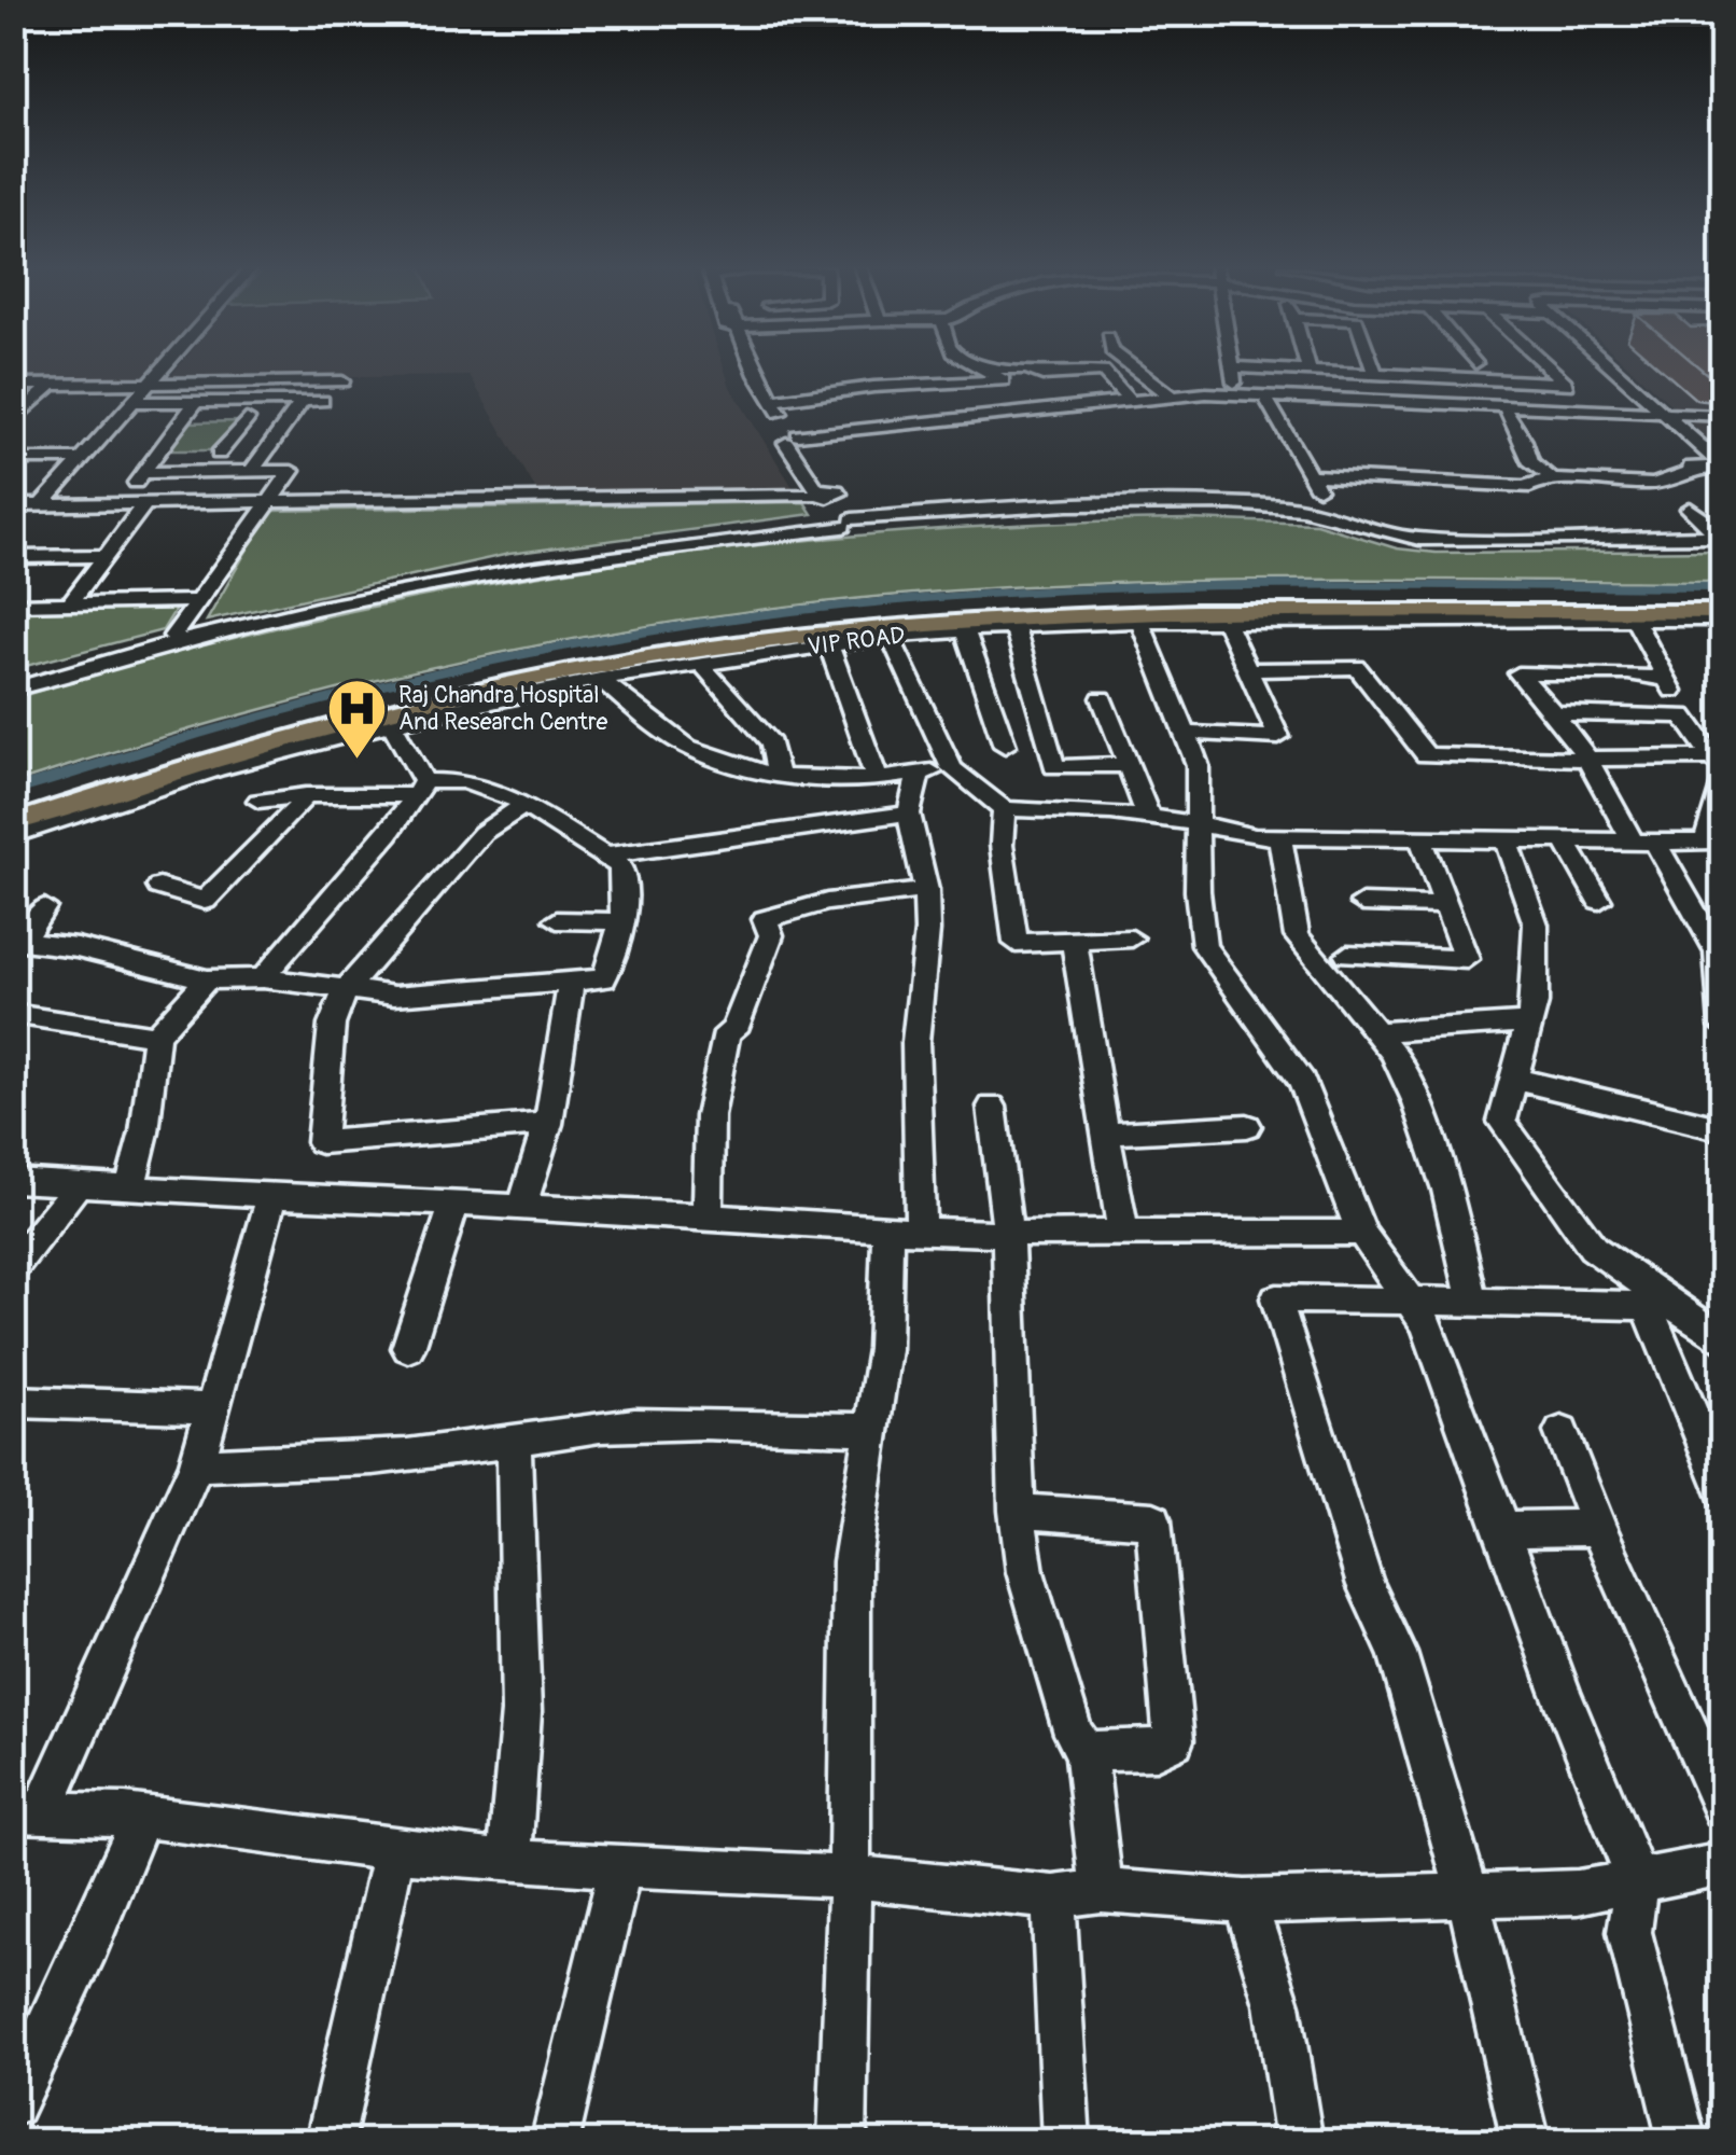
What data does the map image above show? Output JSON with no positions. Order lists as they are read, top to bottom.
{
  "streets": {
    "main road": ["VIP ROAD"]
  },
  "places": {
    "hospital": ["Raj Chandra Hospital And Research Centre"]
  }
}
